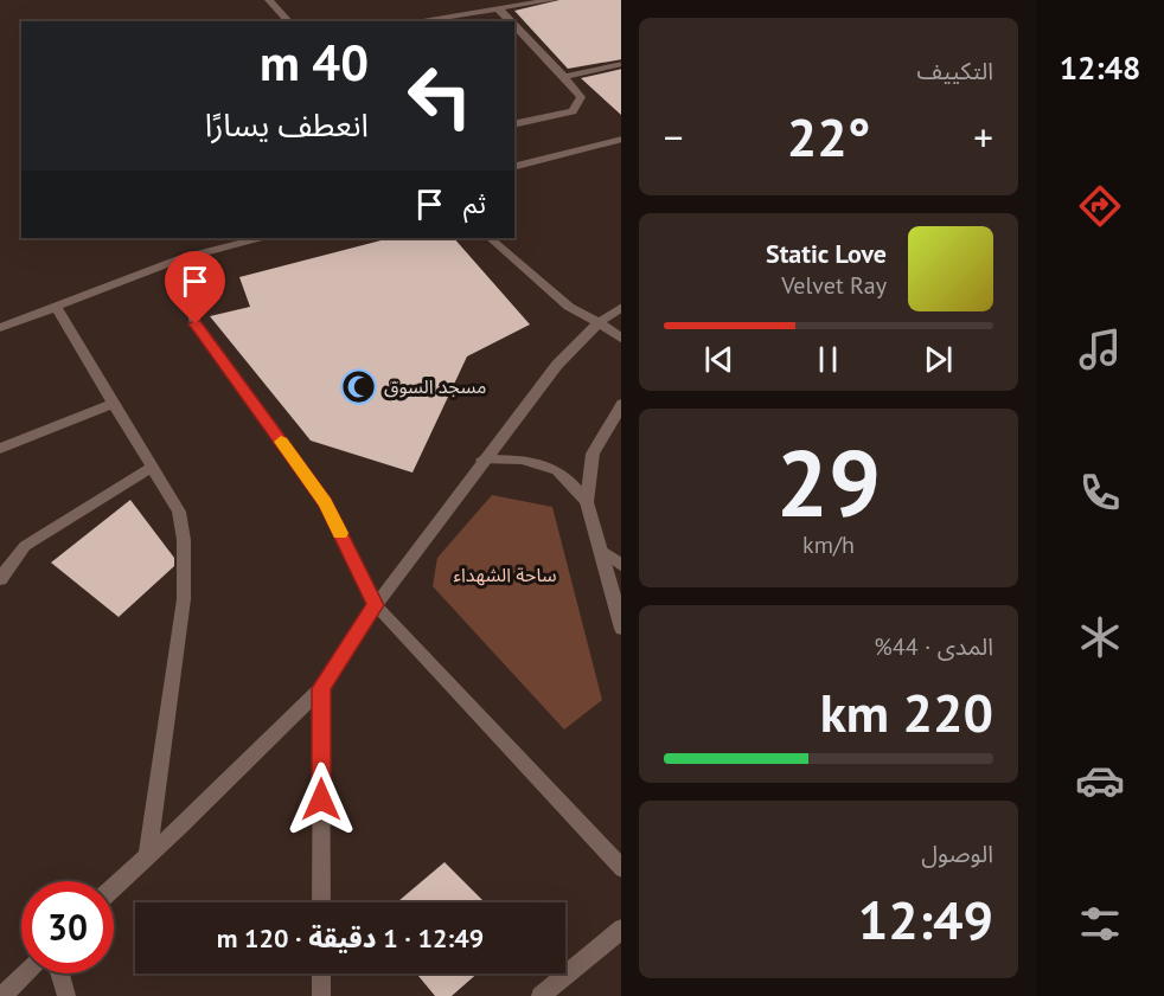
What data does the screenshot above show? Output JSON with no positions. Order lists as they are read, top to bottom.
{
  "parks": ["ساحة الشهداء"],
  "places": {
    "mosque": ["مسجد السوق"]
  },
  "page": {
    "tabs": "12:48",
    "tile": [
      "التكييف",
      ["29", "km/h"],
      ["المدى · 44%", "220 km"],
      ["الوصول", "12:49"]
    ],
    "turn": ["40 m", "انعطف يسارًا"],
    "heat": ["−", "22°", "+"],
    "then": "ثم",
    "song": ["Static Love", "Velvet Ray"],
    "limit": "30",
    "trip": "12:49 · 1 دقيقة · 120 m"
  }
}
